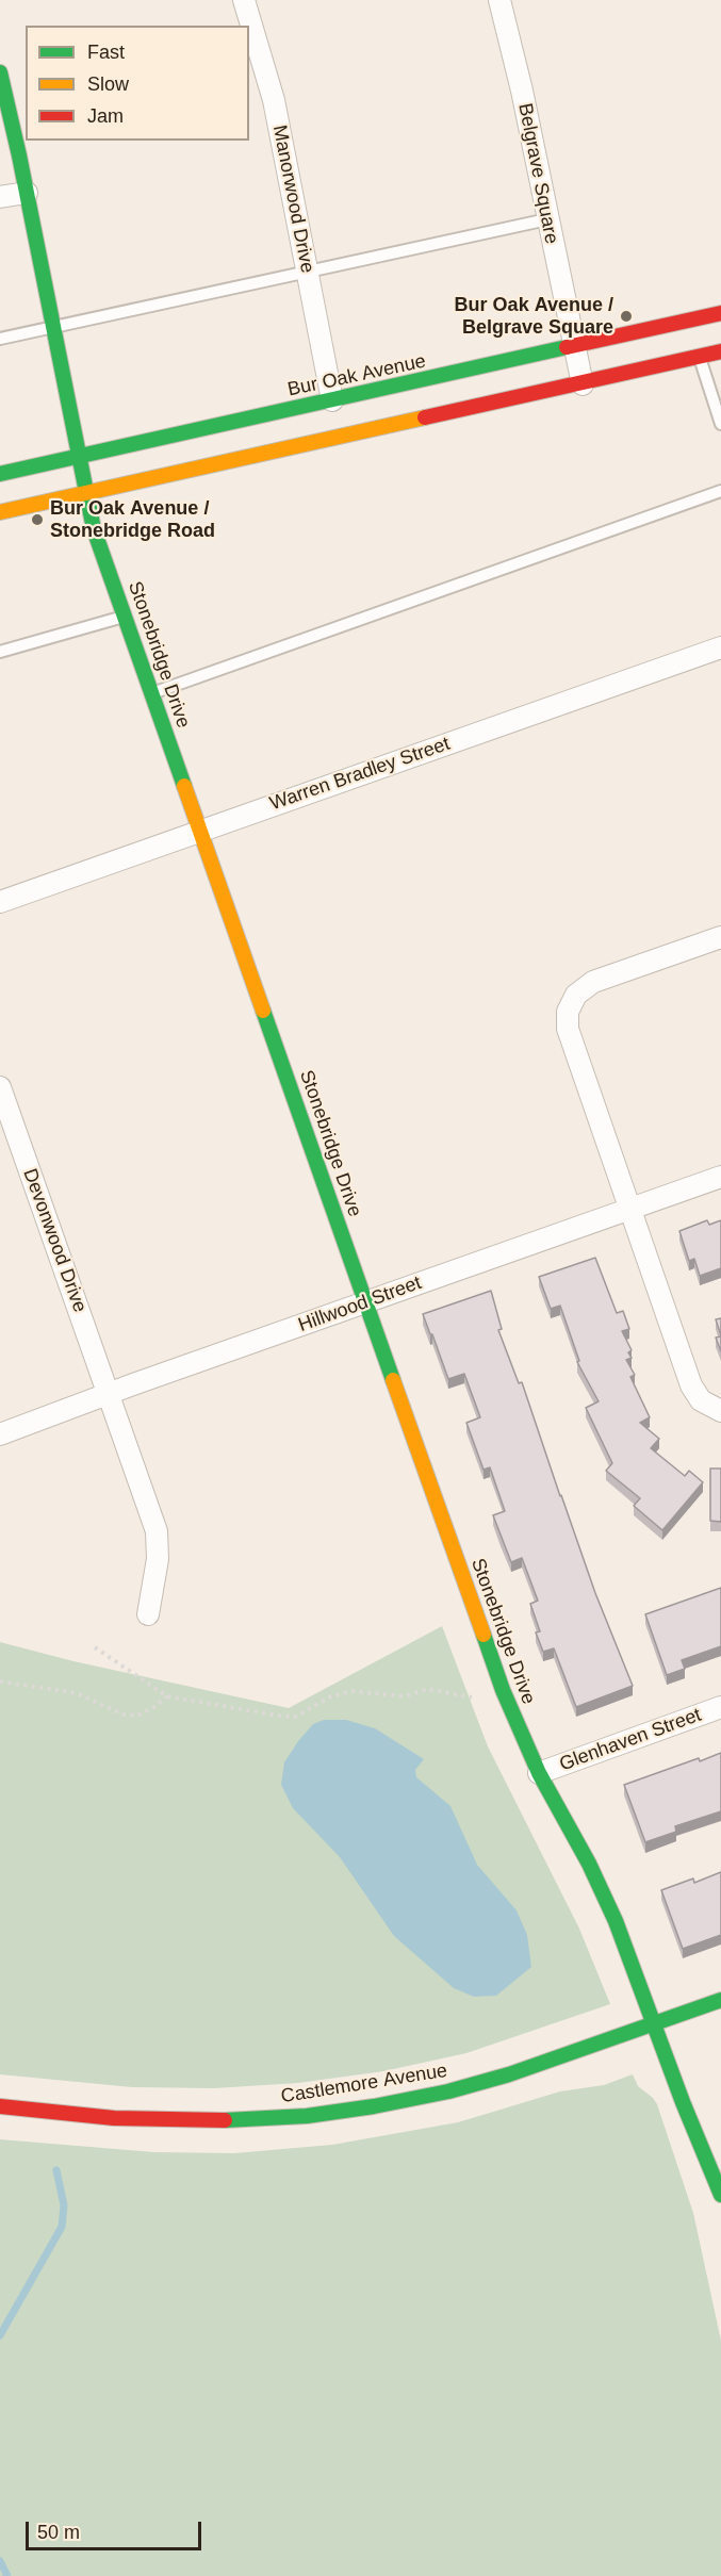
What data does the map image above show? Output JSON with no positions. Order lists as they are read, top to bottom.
{
  "streets": {
    "street": [
      "Belgrave Square",
      "Manorwood Drive",
      "Bur Oak Avenue",
      "Stonebridge Drive",
      "Warren Bradley Street",
      "Devonwood Drive",
      "Hillwood Street",
      "Glenhaven Street",
      "Castlemore Avenue"
    ]
  },
  "crossings": [
    ["Belgrave Square", "Bur Oak Avenue"],
    ["Manorwood Drive", "Bur Oak Avenue"],
    ["Bur Oak Avenue", "Stonebridge Drive"],
    ["Stonebridge Drive", "Warren Bradley Street"],
    ["Stonebridge Drive", "Hillwood Street"],
    ["Stonebridge Drive", "Glenhaven Street"],
    ["Stonebridge Drive", "Castlemore Avenue"],
    ["Devonwood Drive", "Hillwood Street"]
  ],
  "places": ["Bur Oak Avenue / Belgrave Square", "Bur Oak Avenue / Stonebridge Road"],
  "legend": ["Fast", "Slow", "Jam"],
  "scale_bar": "50 m"
}
